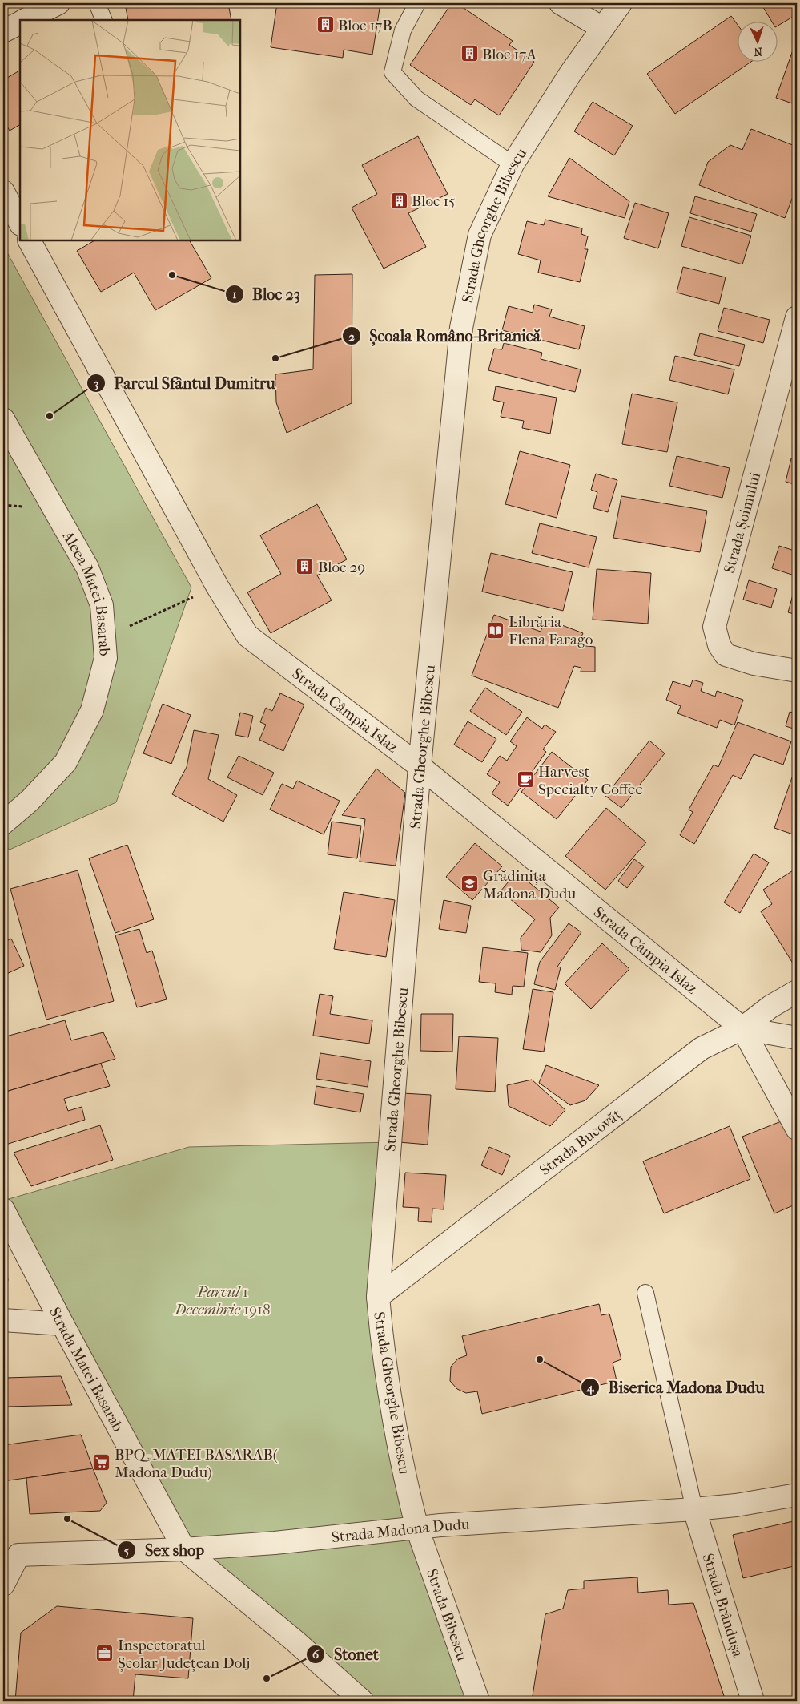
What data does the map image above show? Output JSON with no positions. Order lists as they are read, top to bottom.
{
  "streets": {
    "street": [
      "Strada Gheorghe Bibescu",
      "Strada Șoimului",
      "Aleea Matei Basarab",
      "Strada Câmpia Islaz",
      "Strada Bucovăț",
      "Strada Matei Basarab",
      "Strada Madona Dudu",
      "Strada Brândușa",
      "Strada Bibescu"
    ]
  },
  "crossings": [
    ["Strada Gheorghe Bibescu", "Strada Câmpia Islaz"],
    ["Strada Gheorghe Bibescu", "Strada Bucovăț"],
    ["Strada Gheorghe Bibescu", "Strada Madona Dudu"],
    ["Strada Gheorghe Bibescu", "Strada Bibescu"],
    ["Strada Câmpia Islaz", "Strada Bucovăț"],
    ["Strada Matei Basarab", "Strada Madona Dudu"],
    ["Strada Madona Dudu", "Strada Brândușa"],
    ["Strada Madona Dudu", "Strada Bibescu"]
  ],
  "parks": ["Parcul 1 Decembrie 1918"],
  "places": {
    "building": [
      "Bloc 17B",
      "Bloc 17A",
      "Bloc 15",
      "Bloc 29"
    ],
    "other": [
      "Bloc 23",
      "Școala Româno-Britanică",
      "Parcul Sfântul Dumitru",
      "Biserica Madona Dudu",
      "Sex shop",
      "Stonet"
    ],
    "library": ["Librăria Elena Farago"],
    "cafe": ["Harvest Specialty Coffee"],
    "school or university": ["Grădinița Madona Dudu"],
    "supermarket": ["BPQ- MATEI BASARAB( Madona Dudu)"],
    "office": ["Inspectoratul Școlar Județean Dolj"]
  },
  "north": "bottom"
}
